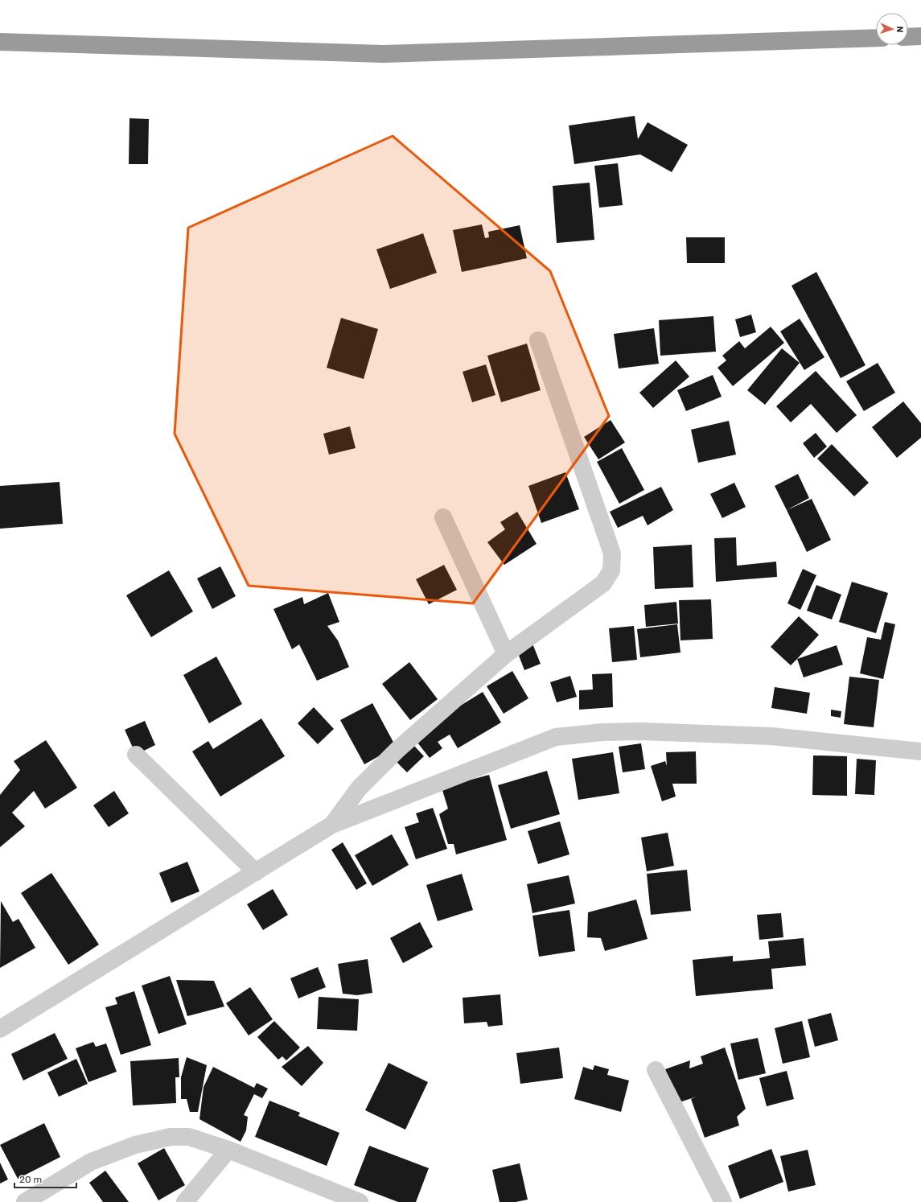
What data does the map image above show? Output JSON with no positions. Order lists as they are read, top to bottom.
{
  "scale_bar": "20 m",
  "north": "right"
}
